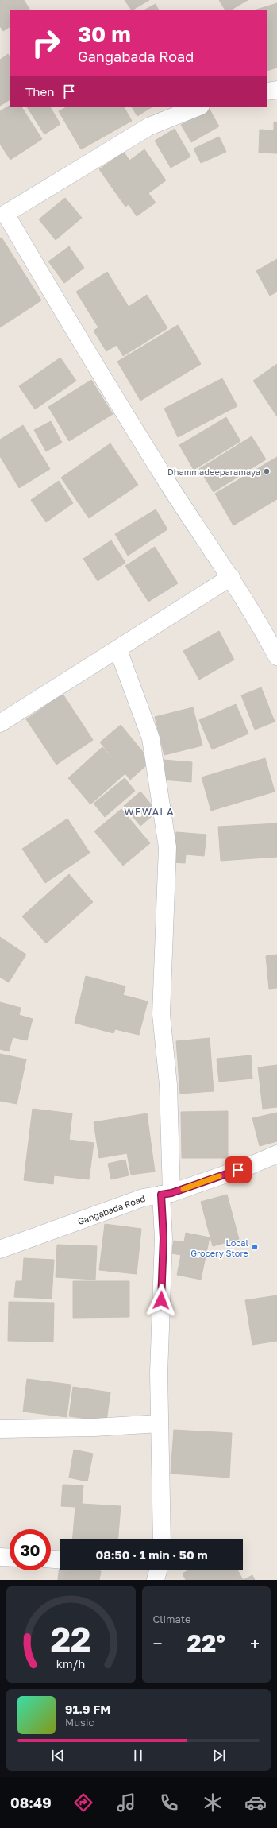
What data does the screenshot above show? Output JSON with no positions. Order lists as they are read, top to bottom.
{
  "streets": {
    "street": ["Gangabada Road"]
  },
  "districts": ["WEWALA"],
  "places": ["Dhammadeeparamaya", "Local Grocery Store"],
  "page": {
    "turn": ["30 m", "Gangabada Road"],
    "then": "Then",
    "limit": "30",
    "trip": "08:50 · 1 min · 50 m",
    "tile": "Climate",
    "heat": ["−", "22°", "+"],
    "song": ["91.9 FM", "Music"],
    "tabs": "08:49",
    "gauge": ["22", "km/h"]
  }
}
